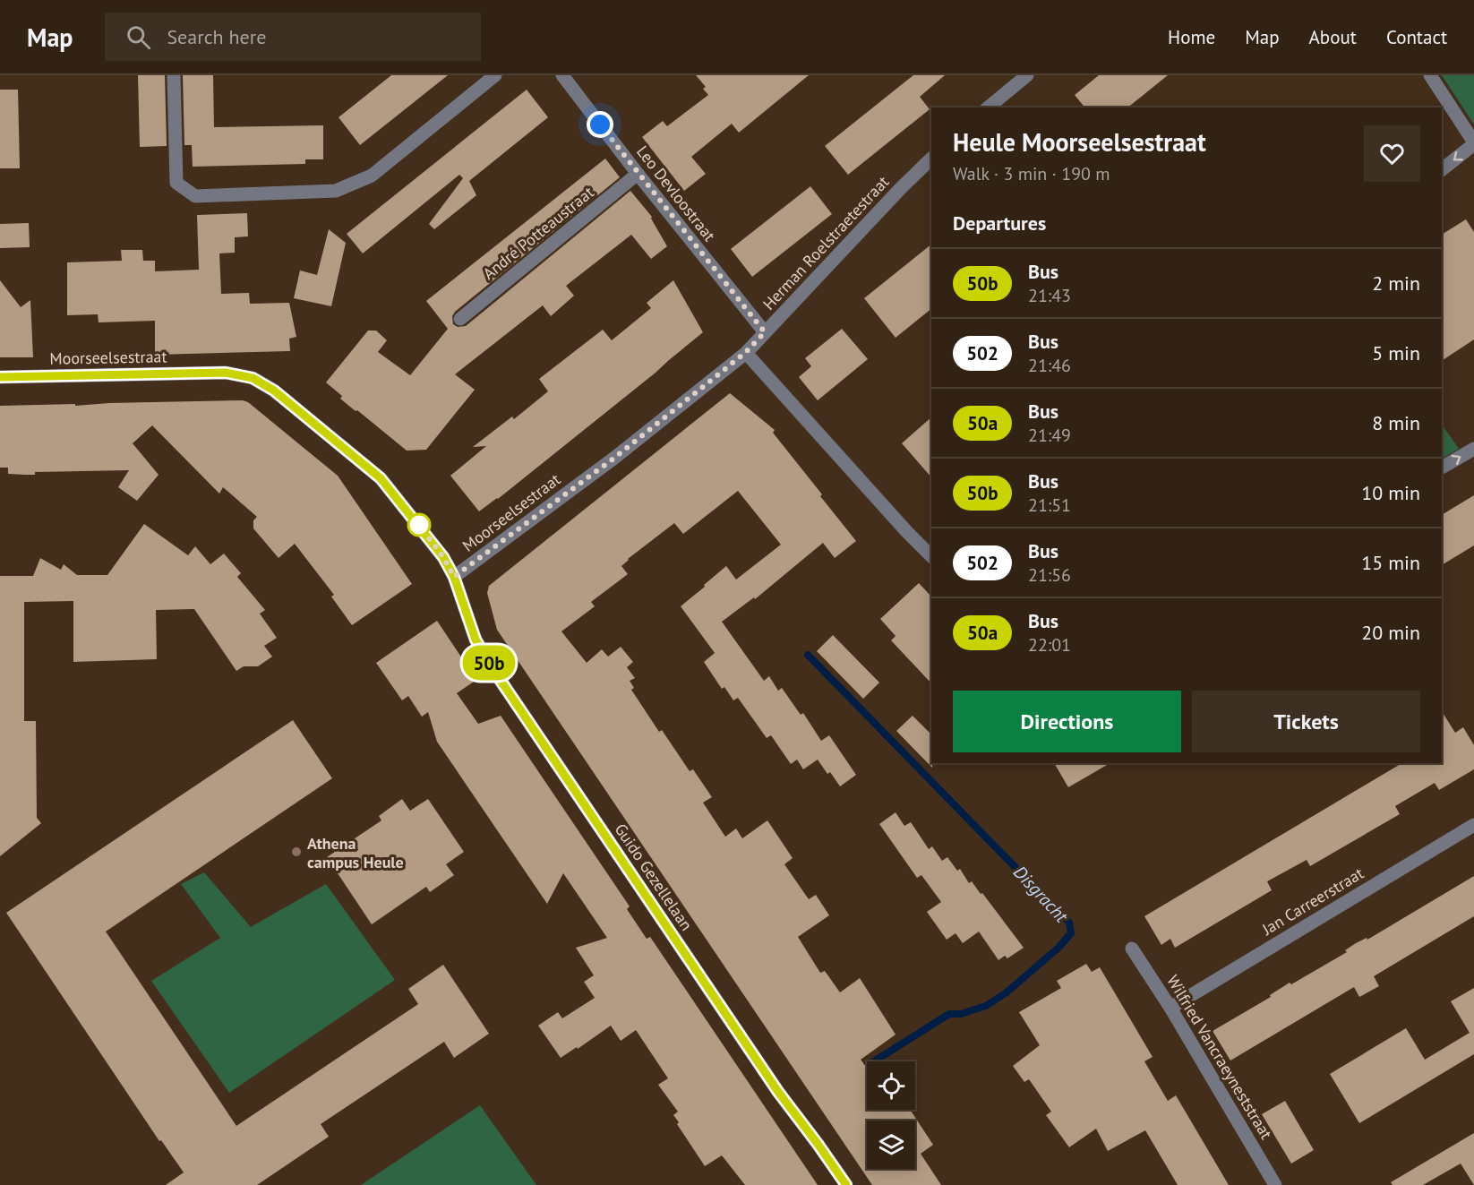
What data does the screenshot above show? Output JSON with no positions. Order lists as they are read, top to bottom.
{
  "streets": {
    "street": [
      "Leo Devloostraat",
      "André Potteaustraat",
      "Herman Roelstraetestraat",
      "Moorseelsestraat",
      "Guido Gezellelaan",
      "Jan Carreerstraat",
      "Wilfried Vancraeyneststraat"
    ]
  },
  "crossings": [
    ["Leo Devloostraat", "André Potteaustraat"],
    ["Leo Devloostraat", "Herman Roelstraetestraat"],
    ["Herman Roelstraetestraat", "Moorseelsestraat"],
    ["Moorseelsestraat", "Guido Gezellelaan"],
    ["Jan Carreerstraat", "Wilfried Vancraeyneststraat"]
  ],
  "water": ["Disgracht"],
  "places": ["Athena campus Heule"],
  "lines": ["bus line 50b"],
  "page": {
    "header": "Map",
    "search": "Search here",
    "nav": [
      "Home",
      "Map",
      "About",
      "Contact"
    ],
    "on_map": "50b",
    "heading": [
      ["Heule Moorseelsestraat", "Walk · 3 min · 190 m"],
      "Departures"
    ],
    "list": [
      {
        "mark": "50b",
        "name": "Bus",
        "note": "21:43",
        "value": "2 min"
      },
      {
        "mark": "502",
        "name": "Bus",
        "note": "21:46",
        "value": "5 min"
      },
      {
        "mark": "50a",
        "name": "Bus",
        "note": "21:49",
        "value": "8 min"
      },
      {
        "mark": "50b",
        "name": "Bus",
        "note": "21:51",
        "value": "10 min"
      },
      {
        "mark": "502",
        "name": "Bus",
        "note": "21:56",
        "value": "15 min"
      },
      {
        "mark": "50a",
        "name": "Bus",
        "note": "22:01",
        "value": "20 min"
      }
    ],
    "buttons": ["Directions", "Tickets"]
  }
}
